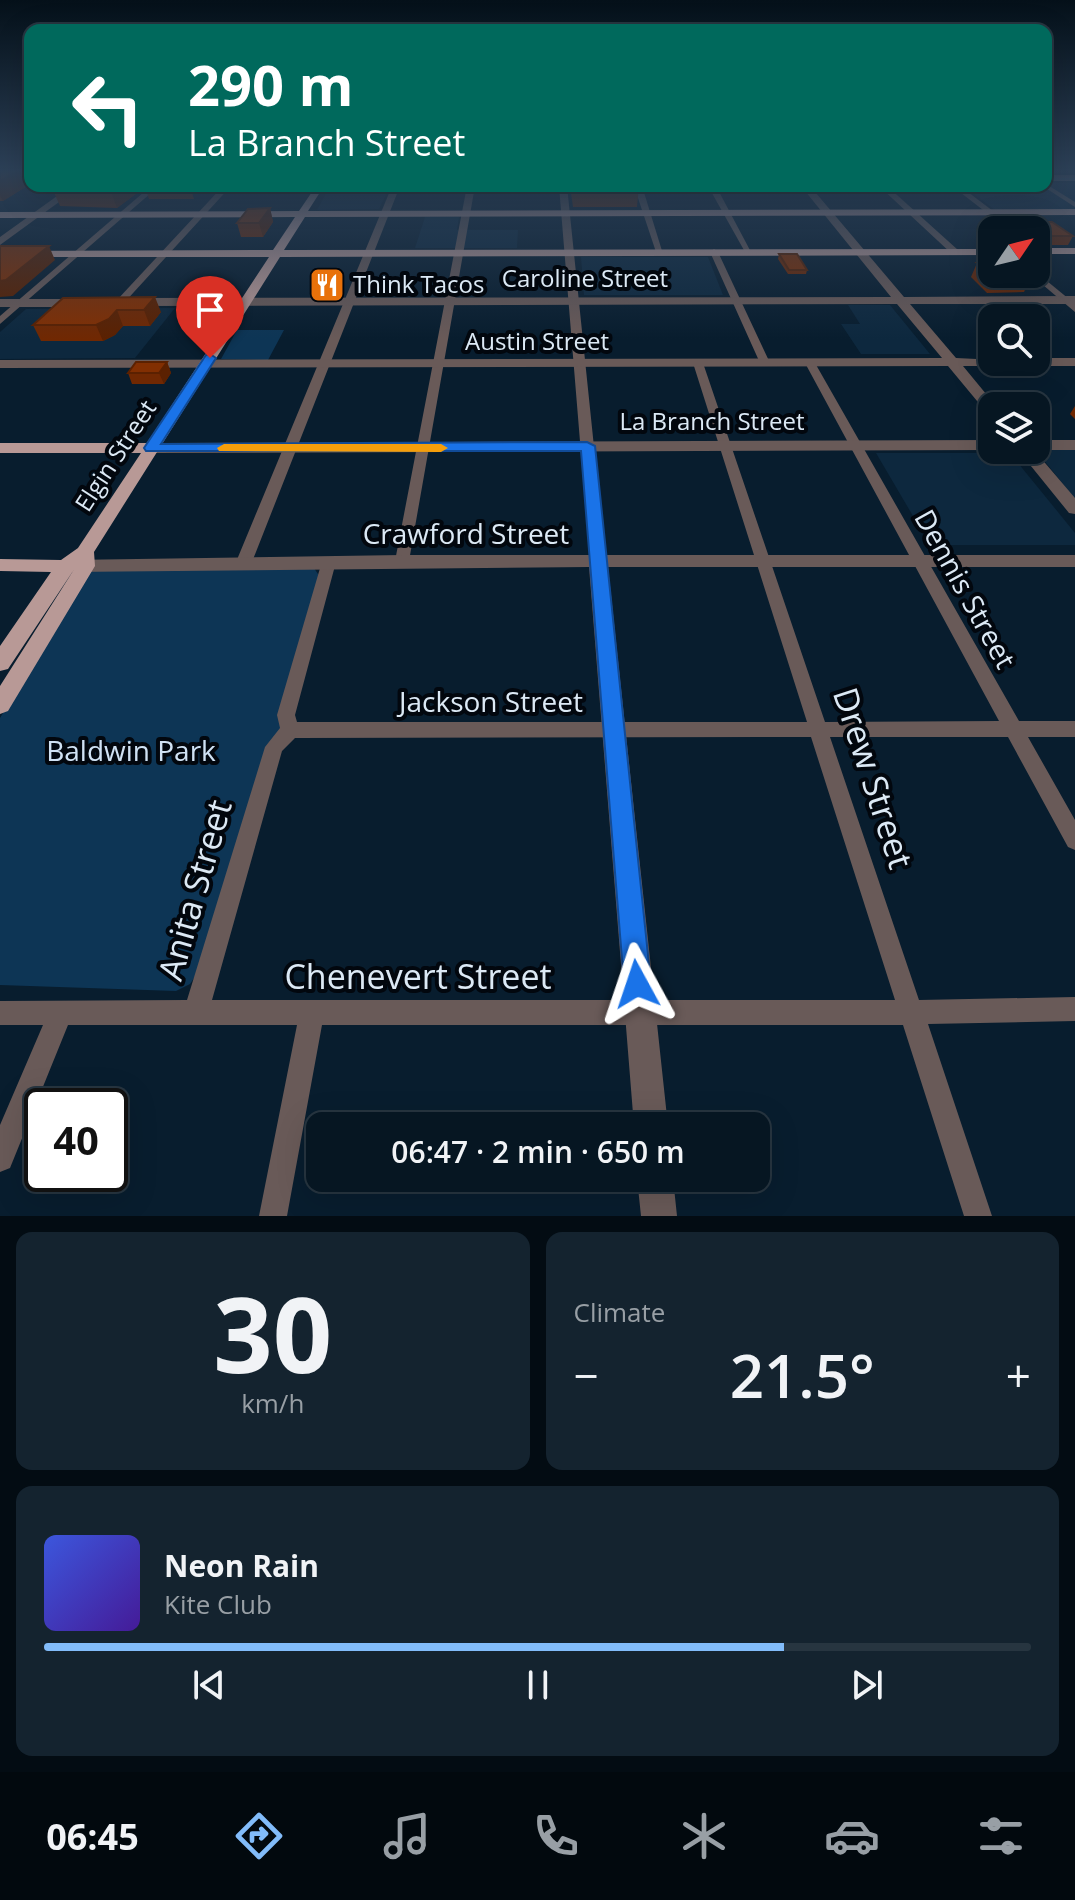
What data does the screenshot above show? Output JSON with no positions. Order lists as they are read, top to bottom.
{
  "streets": {
    "main road": ["La Branch Street", "Elgin Street", "Crawford Street"],
    "street": [
      "Caroline Street",
      "Austin Street",
      "Dennis Street",
      "Jackson Street",
      "Drew Street",
      "Anita Street",
      "Chenevert Street"
    ]
  },
  "crossings": [
    ["Caroline Street", "Elgin Street"],
    ["Austin Street", "Elgin Street"],
    ["Austin Street", "Dennis Street"],
    ["Austin Street", "Drew Street"],
    ["La Branch Street", "Elgin Street"],
    ["La Branch Street", "Dennis Street"],
    ["La Branch Street", "Drew Street"],
    ["Elgin Street", "Crawford Street"],
    ["Crawford Street", "Dennis Street"],
    ["Crawford Street", "Drew Street"],
    ["Crawford Street", "Anita Street"],
    ["Dennis Street", "Jackson Street"],
    ["Jackson Street", "Drew Street"],
    ["Jackson Street", "Anita Street"],
    ["Drew Street", "Chenevert Street"],
    ["Anita Street", "Chenevert Street"]
  ],
  "parks": ["Baldwin Park"],
  "places": {
    "restaurant": ["Think Tacos"]
  },
  "north": "top right",
  "page": {
    "turn": ["290 m", "La Branch Street"],
    "limit": "40",
    "trip": "06:47 · 2 min · 650 m",
    "tile": [
      ["30", "km/h"],
      "Climate"
    ],
    "heat": ["−", "21.5°", "+"],
    "song": ["Neon Rain", "Kite Club"],
    "tabs": "06:45"
  }
}
